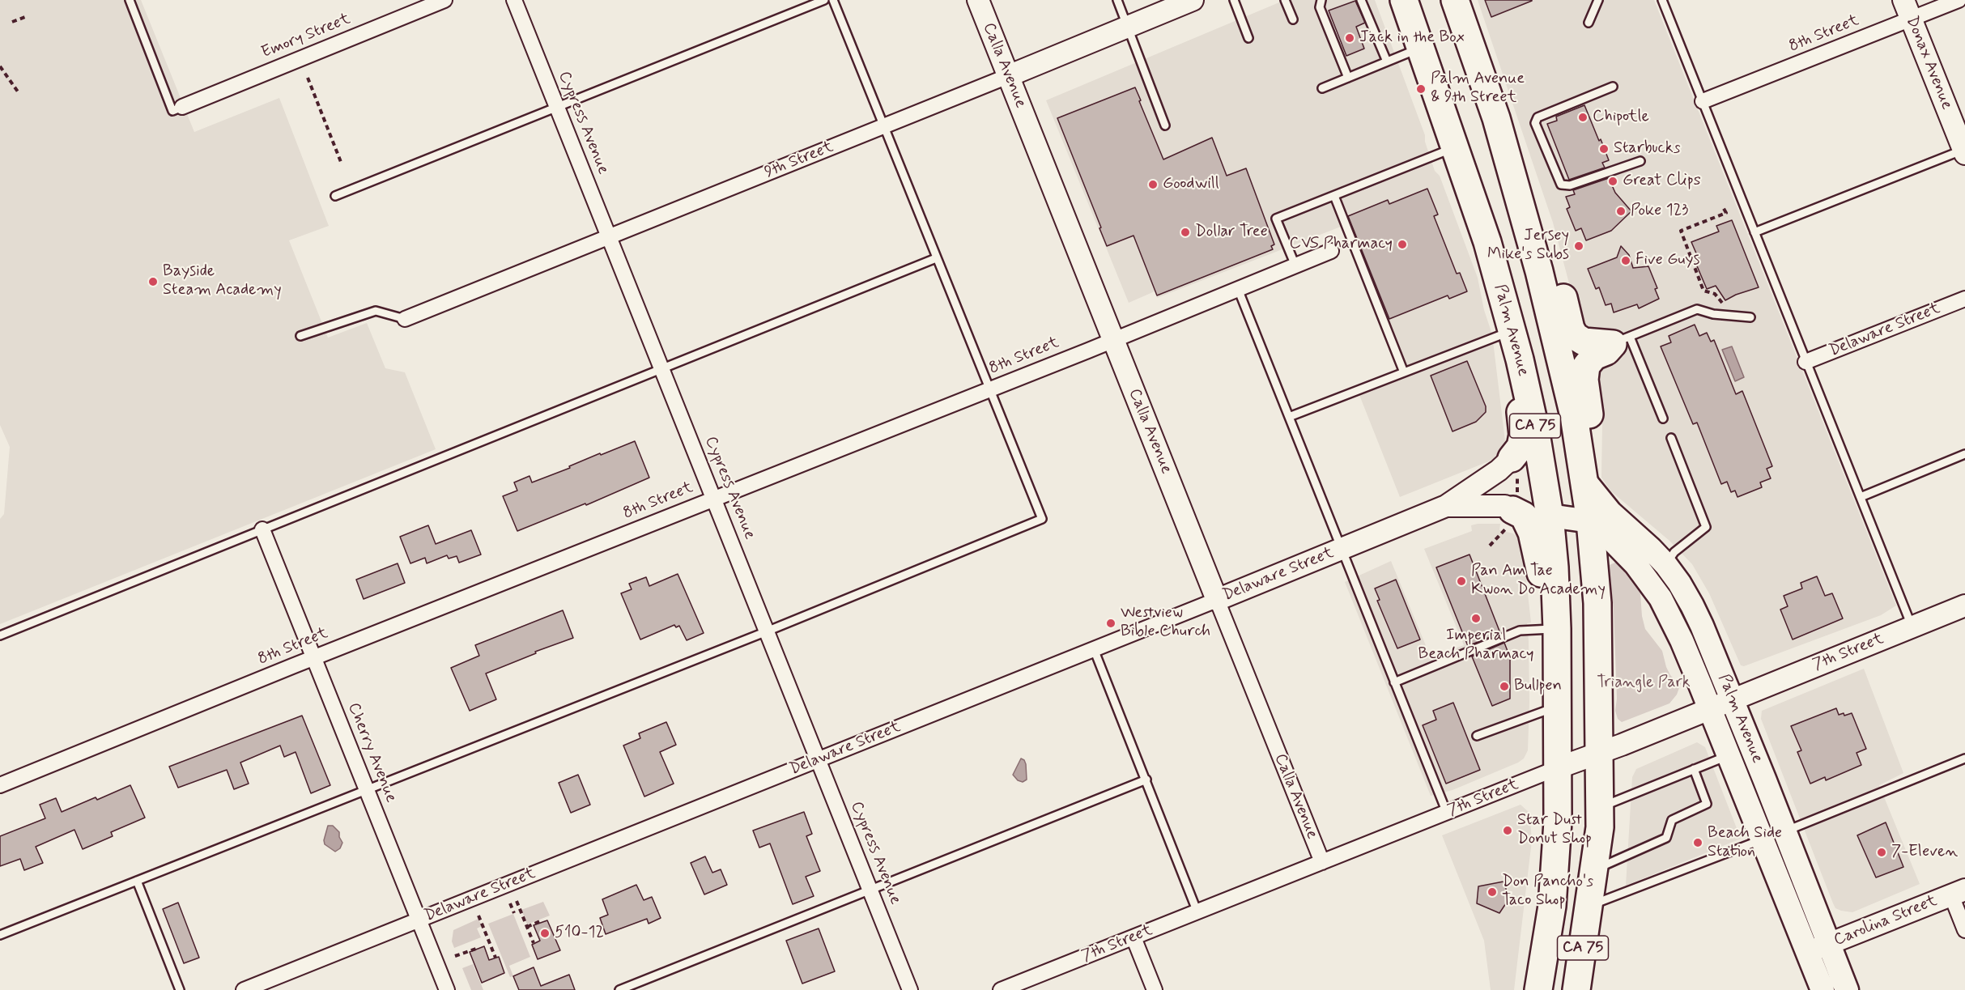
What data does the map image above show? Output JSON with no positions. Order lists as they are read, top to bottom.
{
  "streets": {
    "highway": ["Palm Avenue", "CA 75"],
    "street": [
      "8th Street",
      "Emory Street",
      "Donax Avenue",
      "Calla Avenue",
      "Cypress Avenue",
      "9th Street",
      "Delaware Street",
      "7th Street",
      "Cherry Avenue",
      "Carolina Street"
    ]
  },
  "crossings": [
    ["8th Street", "Donax Avenue"],
    ["8th Street", "Calla Avenue"],
    ["8th Street", "Cypress Avenue"],
    ["8th Street", "Cherry Avenue"],
    ["Calla Avenue", "9th Street"],
    ["Calla Avenue", "Delaware Street"],
    ["Calla Avenue", "7th Street"],
    ["Cypress Avenue", "9th Street"],
    ["Cypress Avenue", "Delaware Street"],
    ["Palm Avenue", "CA 75"],
    ["Palm Avenue", "7th Street"],
    ["Palm Avenue", "Carolina Street"],
    ["Delaware Street", "Cherry Avenue"],
    ["CA 75", "7th Street"]
  ],
  "parks": ["Triangle Park"],
  "places": [
    "Jack in the Box",
    "Palm Avenue & 9th Street",
    "Chipotle",
    "Starbucks",
    "Great Clips",
    "Goodwill",
    "Poke 123",
    "Dollar Tree",
    "CVS Pharmacy",
    "Jersey Mike's Subs",
    "Five Guys",
    "Bayside Steam Academy",
    "Pan Am Tae Kwon Do Academy",
    "Imperial Beach Pharmacy",
    "Westview Bible Church",
    "Bullpen",
    "Star Dust Donut Shop",
    "Beach Side Station",
    "7-Eleven",
    "Don Pancho's Taco Shop",
    "510-12"
  ]
}
